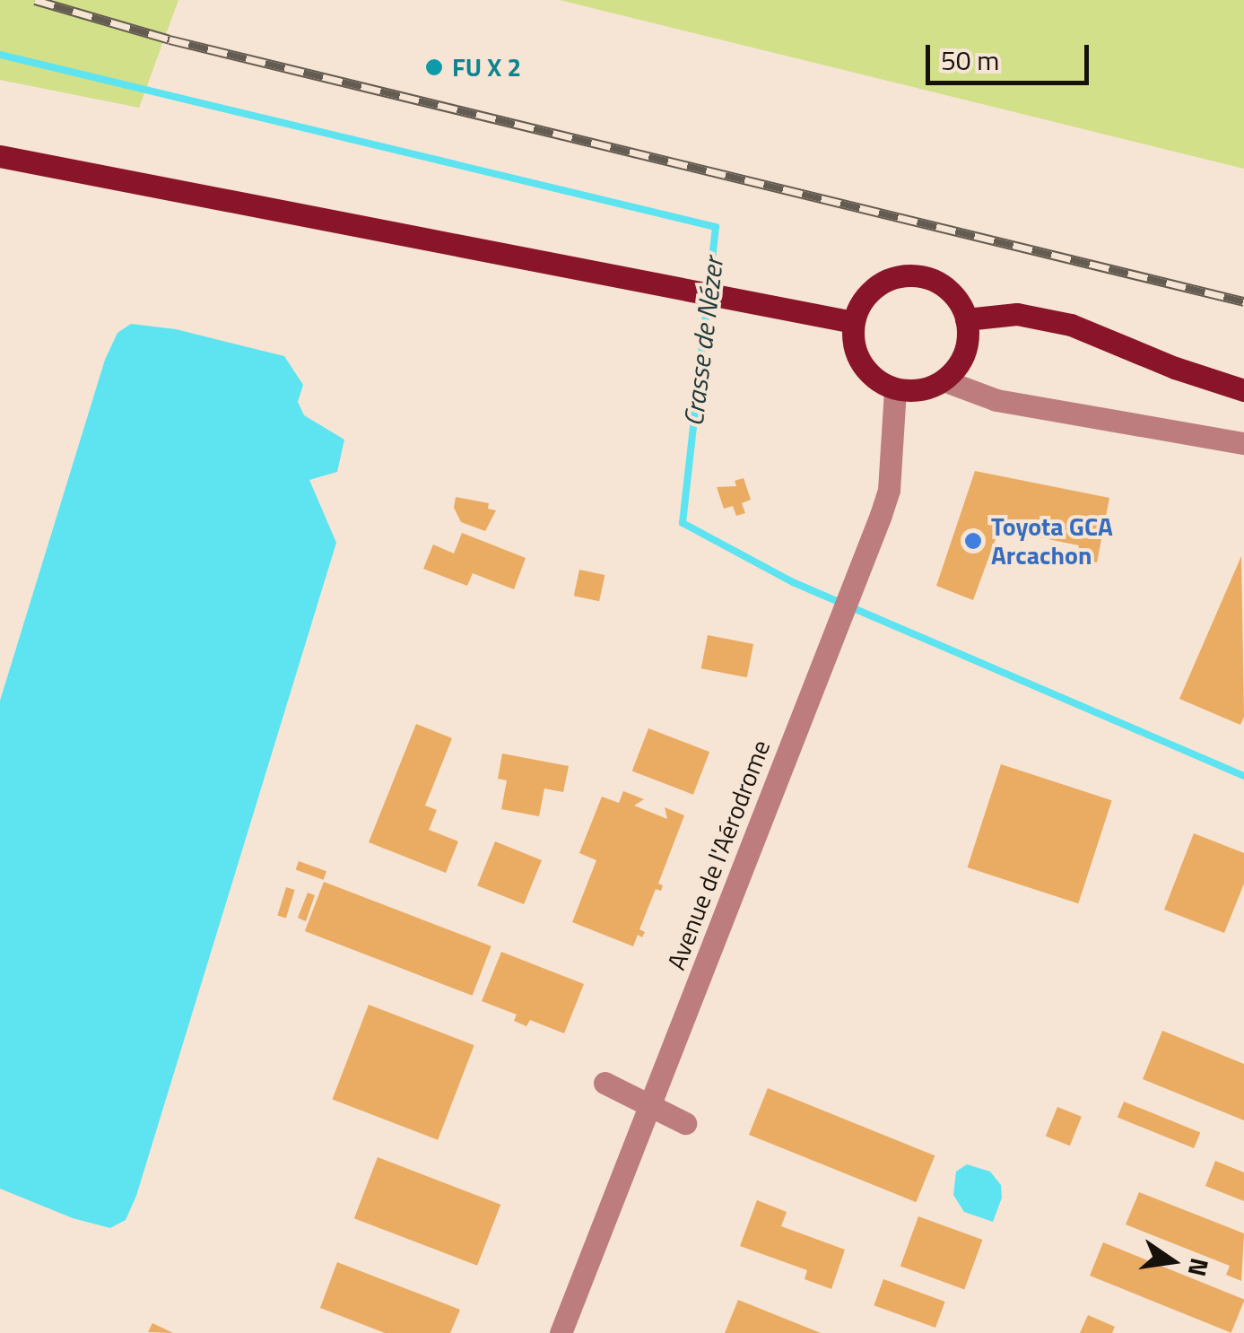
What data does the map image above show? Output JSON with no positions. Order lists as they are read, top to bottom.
{
  "streets": {
    "street": ["Avenue de l'Aérodrome"]
  },
  "water": ["Crasse de Nézer"],
  "places": ["FU X 2", "Toyota GCA Arcachon"],
  "scale_bar": "50 m",
  "north": "right"
}
